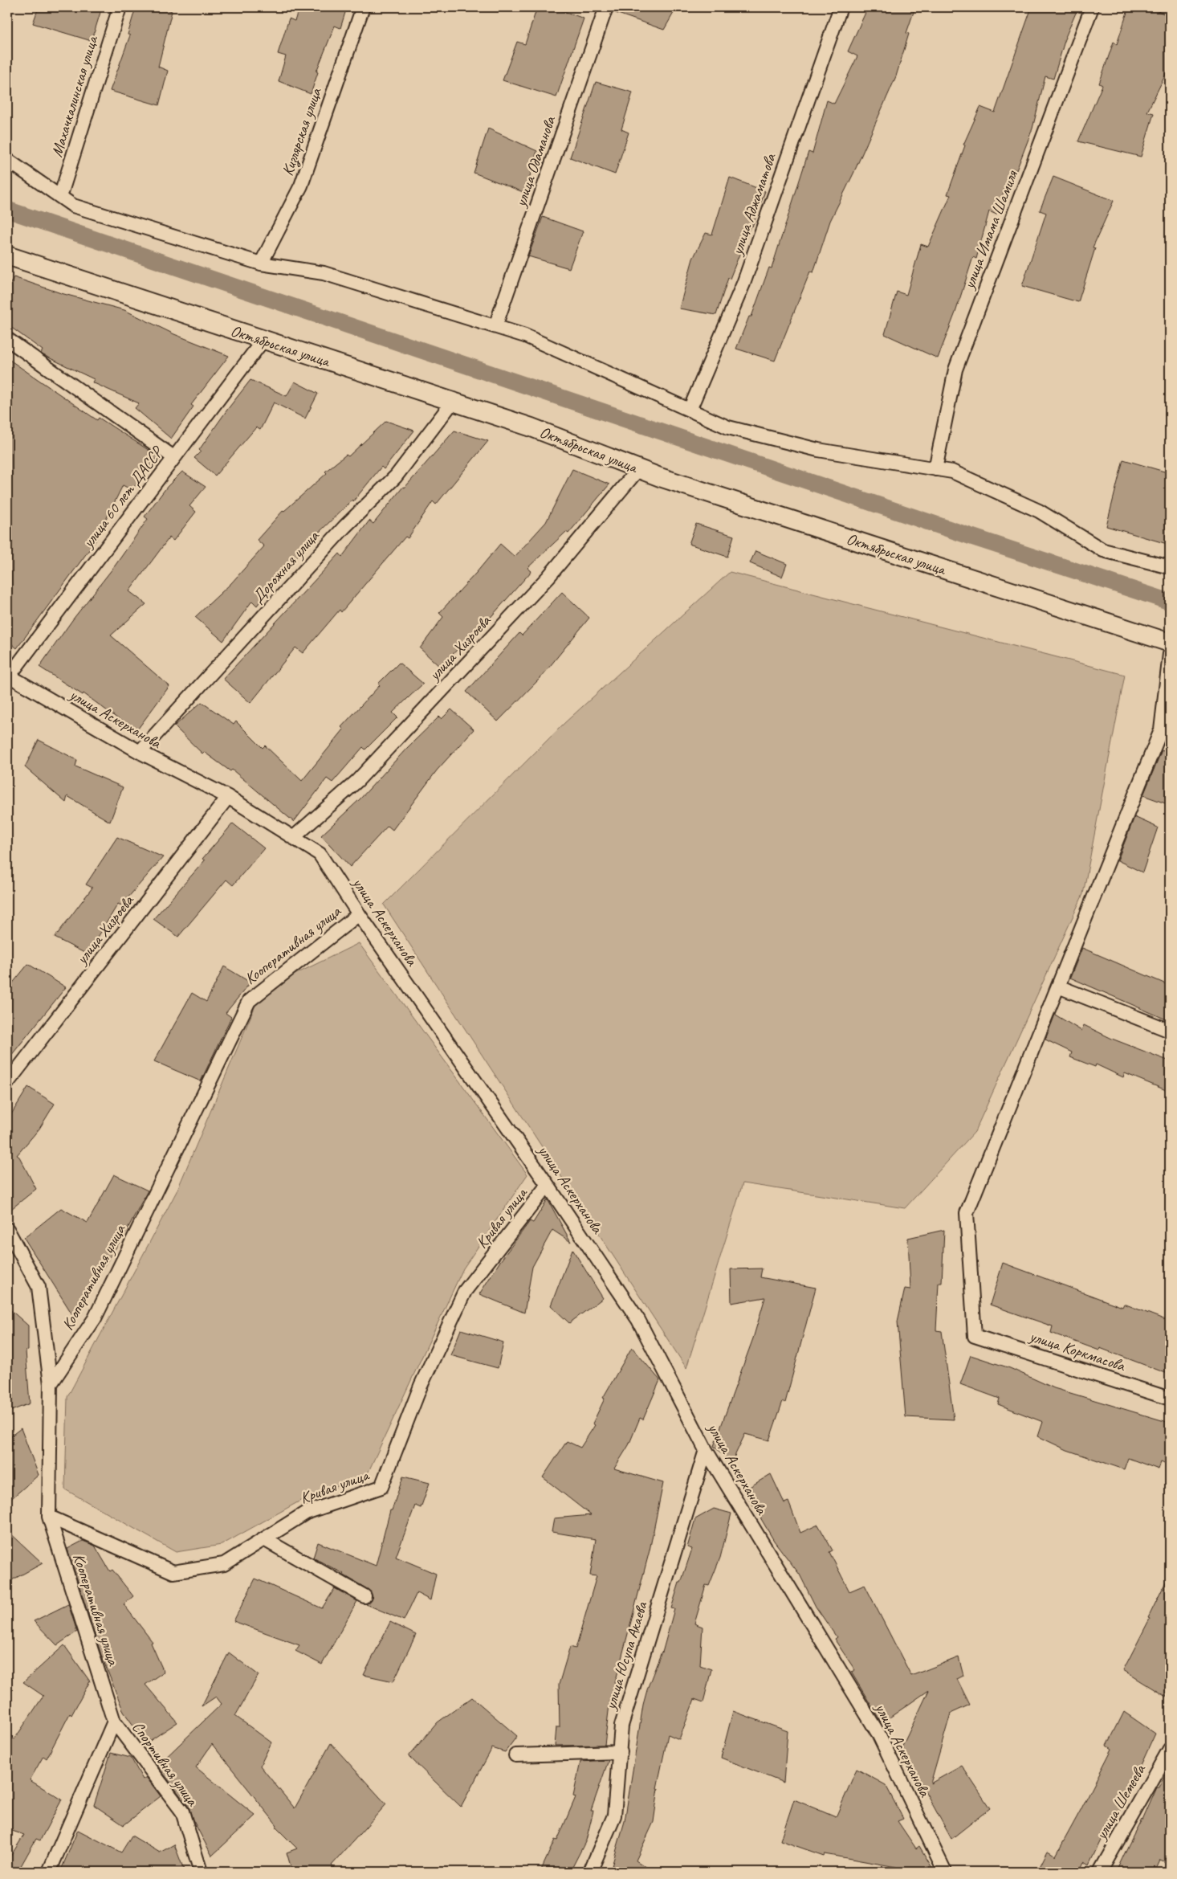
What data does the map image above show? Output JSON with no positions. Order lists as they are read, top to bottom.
{
  "streets": {
    "street": [
      "Махачкалинская улица",
      "Кизлярская улица",
      "улица Одаманова",
      "улица Аджаматова",
      "улица Имама Шамиля",
      "Октябрьская улица",
      "улица 60 лет ДАССР",
      "Дорожная улица",
      "улица Хизроева",
      "улица Аскерханова",
      "Кооперативная улица",
      "Кривая улица",
      "улица Коркмасова",
      "улица Юсупа Акаева",
      "Спортивная улица",
      "улица Шемеева"
    ]
  },
  "crossings": [
    ["Октябрьская улица", "улица 60 лет ДАССР"],
    ["Октябрьская улица", "Дорожная улица"],
    ["Октябрьская улица", "улица Хизроева"],
    ["улица 60 лет ДАССР", "улица Аскерханова"],
    ["Дорожная улица", "улица Аскерханова"],
    ["улица Хизроева", "улица Аскерханова"],
    ["улица Аскерханова", "Кооперативная улица"],
    ["улица Аскерханова", "Кривая улица"],
    ["улица Аскерханова", "улица Юсупа Акаева"],
    ["Кооперативная улица", "Кривая улица"],
    ["Кооперативная улица", "Спортивная улица"]
  ]
}
